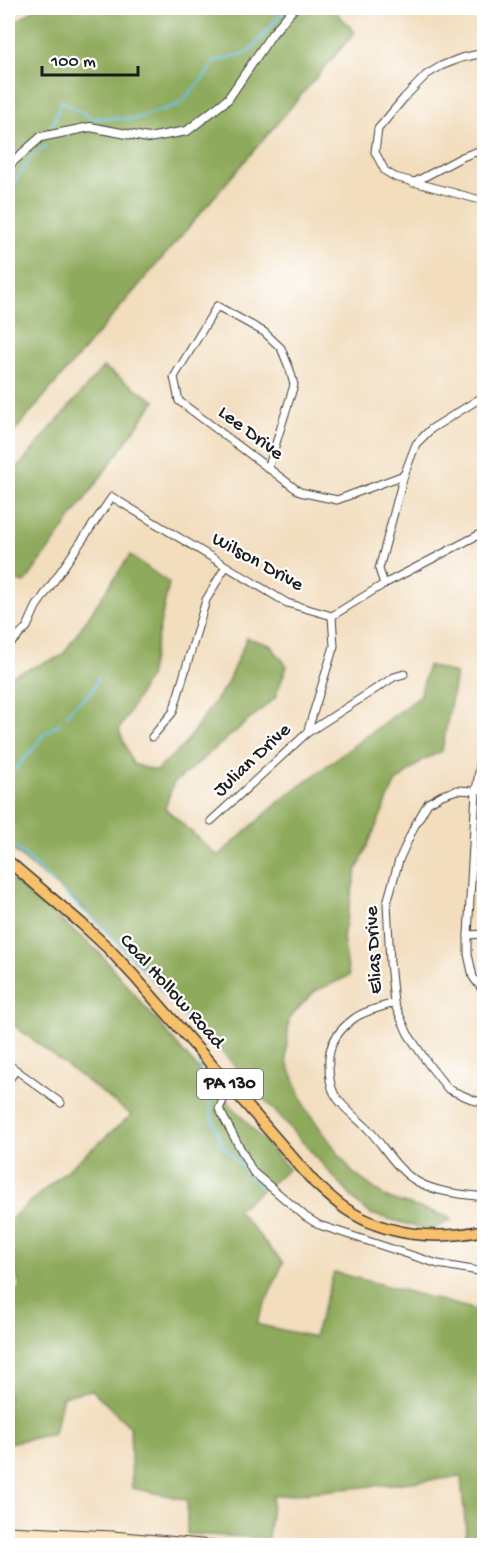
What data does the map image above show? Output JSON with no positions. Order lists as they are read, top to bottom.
{
  "streets": {
    "main road": ["Coal Hollow Road", "PA 130"],
    "street": [
      "Lee Drive",
      "Wilson Drive",
      "Julian Drive",
      "Elias Drive"
    ]
  },
  "crossings": [
    ["Wilson Drive", "Julian Drive"]
  ],
  "scale_bar": "100 m"
}
